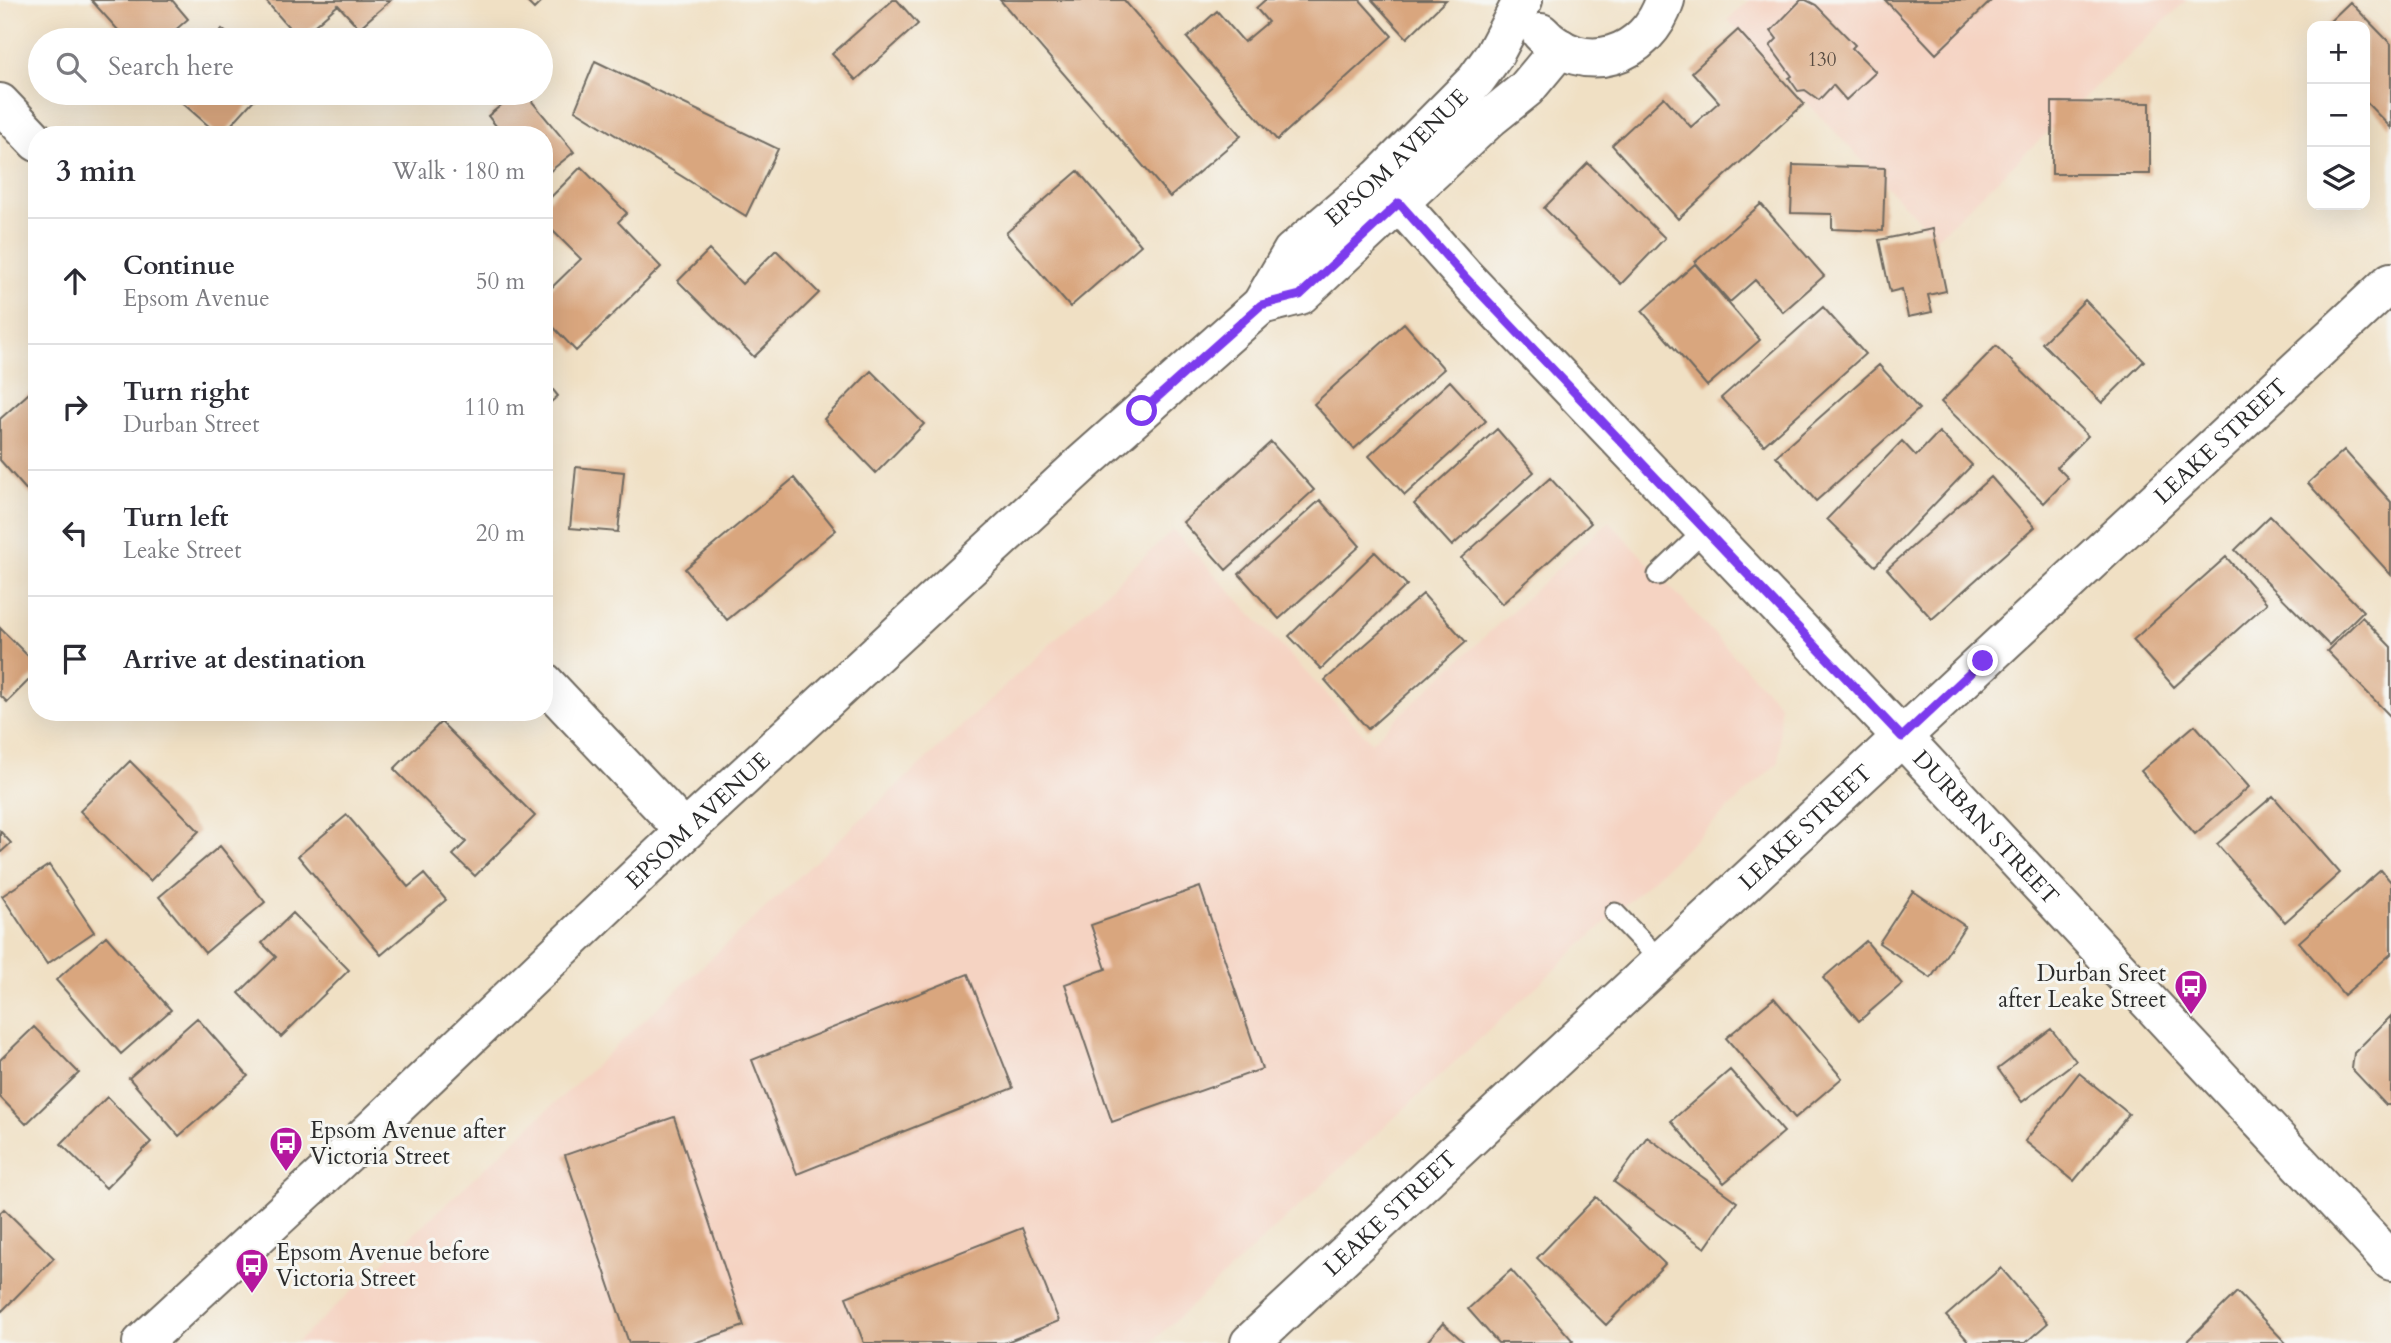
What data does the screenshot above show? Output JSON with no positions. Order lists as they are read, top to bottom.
{
  "streets": {
    "street": ["EPSOM AVENUE", "LEAKE STREET", "DURBAN STREET"]
  },
  "crossings": [
    ["EPSOM AVENUE", "DURBAN STREET"],
    ["LEAKE STREET", "DURBAN STREET"]
  ],
  "places": {
    "bus stop": ["Durban Sreet after Leake Street", "Epsom Avenue after Victoria Street", "Epsom Avenue before Victoria Street"]
  },
  "house_numbers": ["130"],
  "page": {
    "map_buttons": ["+", "−"],
    "search": "Search here",
    "heading": ["3 min", "Walk · 180 m"],
    "list": [
      ["Continue", "Epsom Avenue", "50 m"],
      ["Turn right", "Durban Street", "110 m"],
      ["Turn left", "Leake Street", "20 m"],
      "Arrive at destination"
    ]
  }
}
